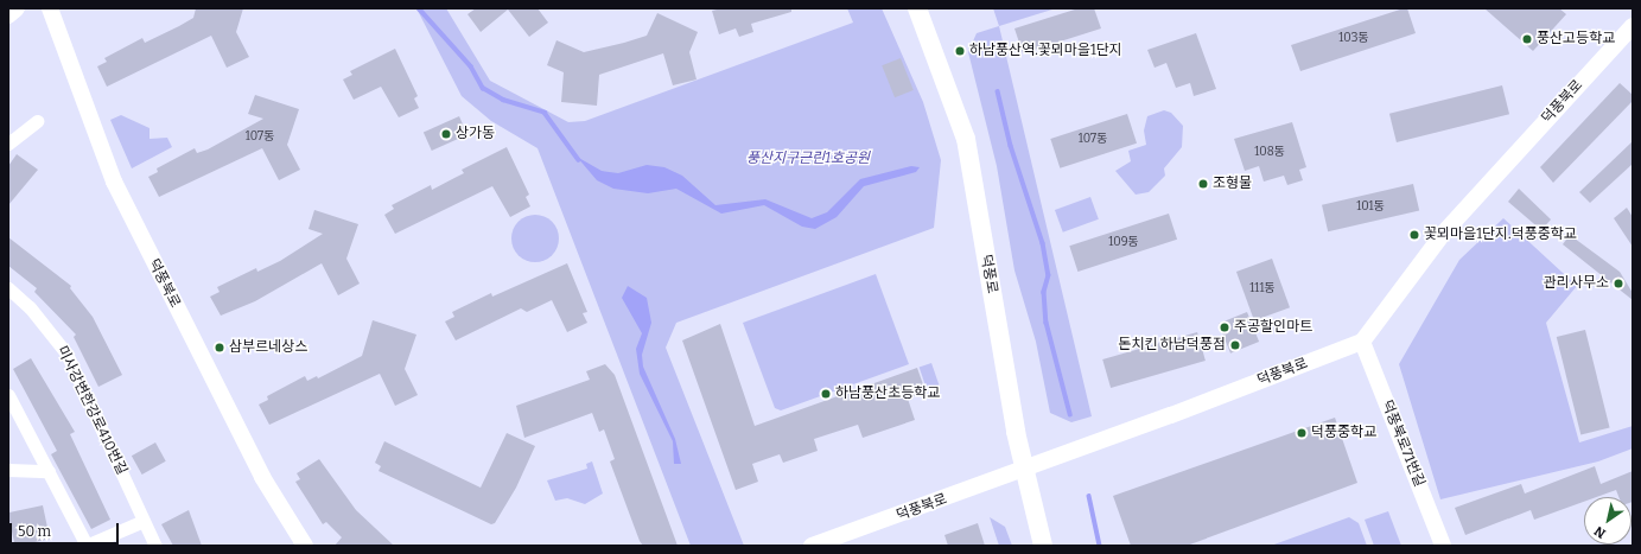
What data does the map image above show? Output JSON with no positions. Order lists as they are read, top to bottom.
{
  "streets": {
    "main road": ["덕풍로"],
    "street": ["덕풍북로", "미사강변한강로410번길", "덕풍북로71번길"]
  },
  "crossings": [
    ["덕풍북로", "덕풍로"],
    ["덕풍북로", "덕풍북로71번길"]
  ],
  "parks": ["풍산지구근린1호공원"],
  "places": [
    "풍산고등학교",
    "하남풍산역.꽃뫼마을1단지",
    "상가동",
    "조형물",
    "꽃뫼마을1단지.덕풍중학교",
    "관리사무소",
    "주공할인마트",
    "돈치킨 하남덕풍점",
    "삼부르네상스",
    "하남풍산초등학교",
    "덕풍중학교"
  ],
  "house_numbers": [
    "103동",
    "107동",
    "107동",
    "108동",
    "101동",
    "109동",
    "111동"
  ],
  "scale_bar": "50 m",
  "north": "bottom left"
}
